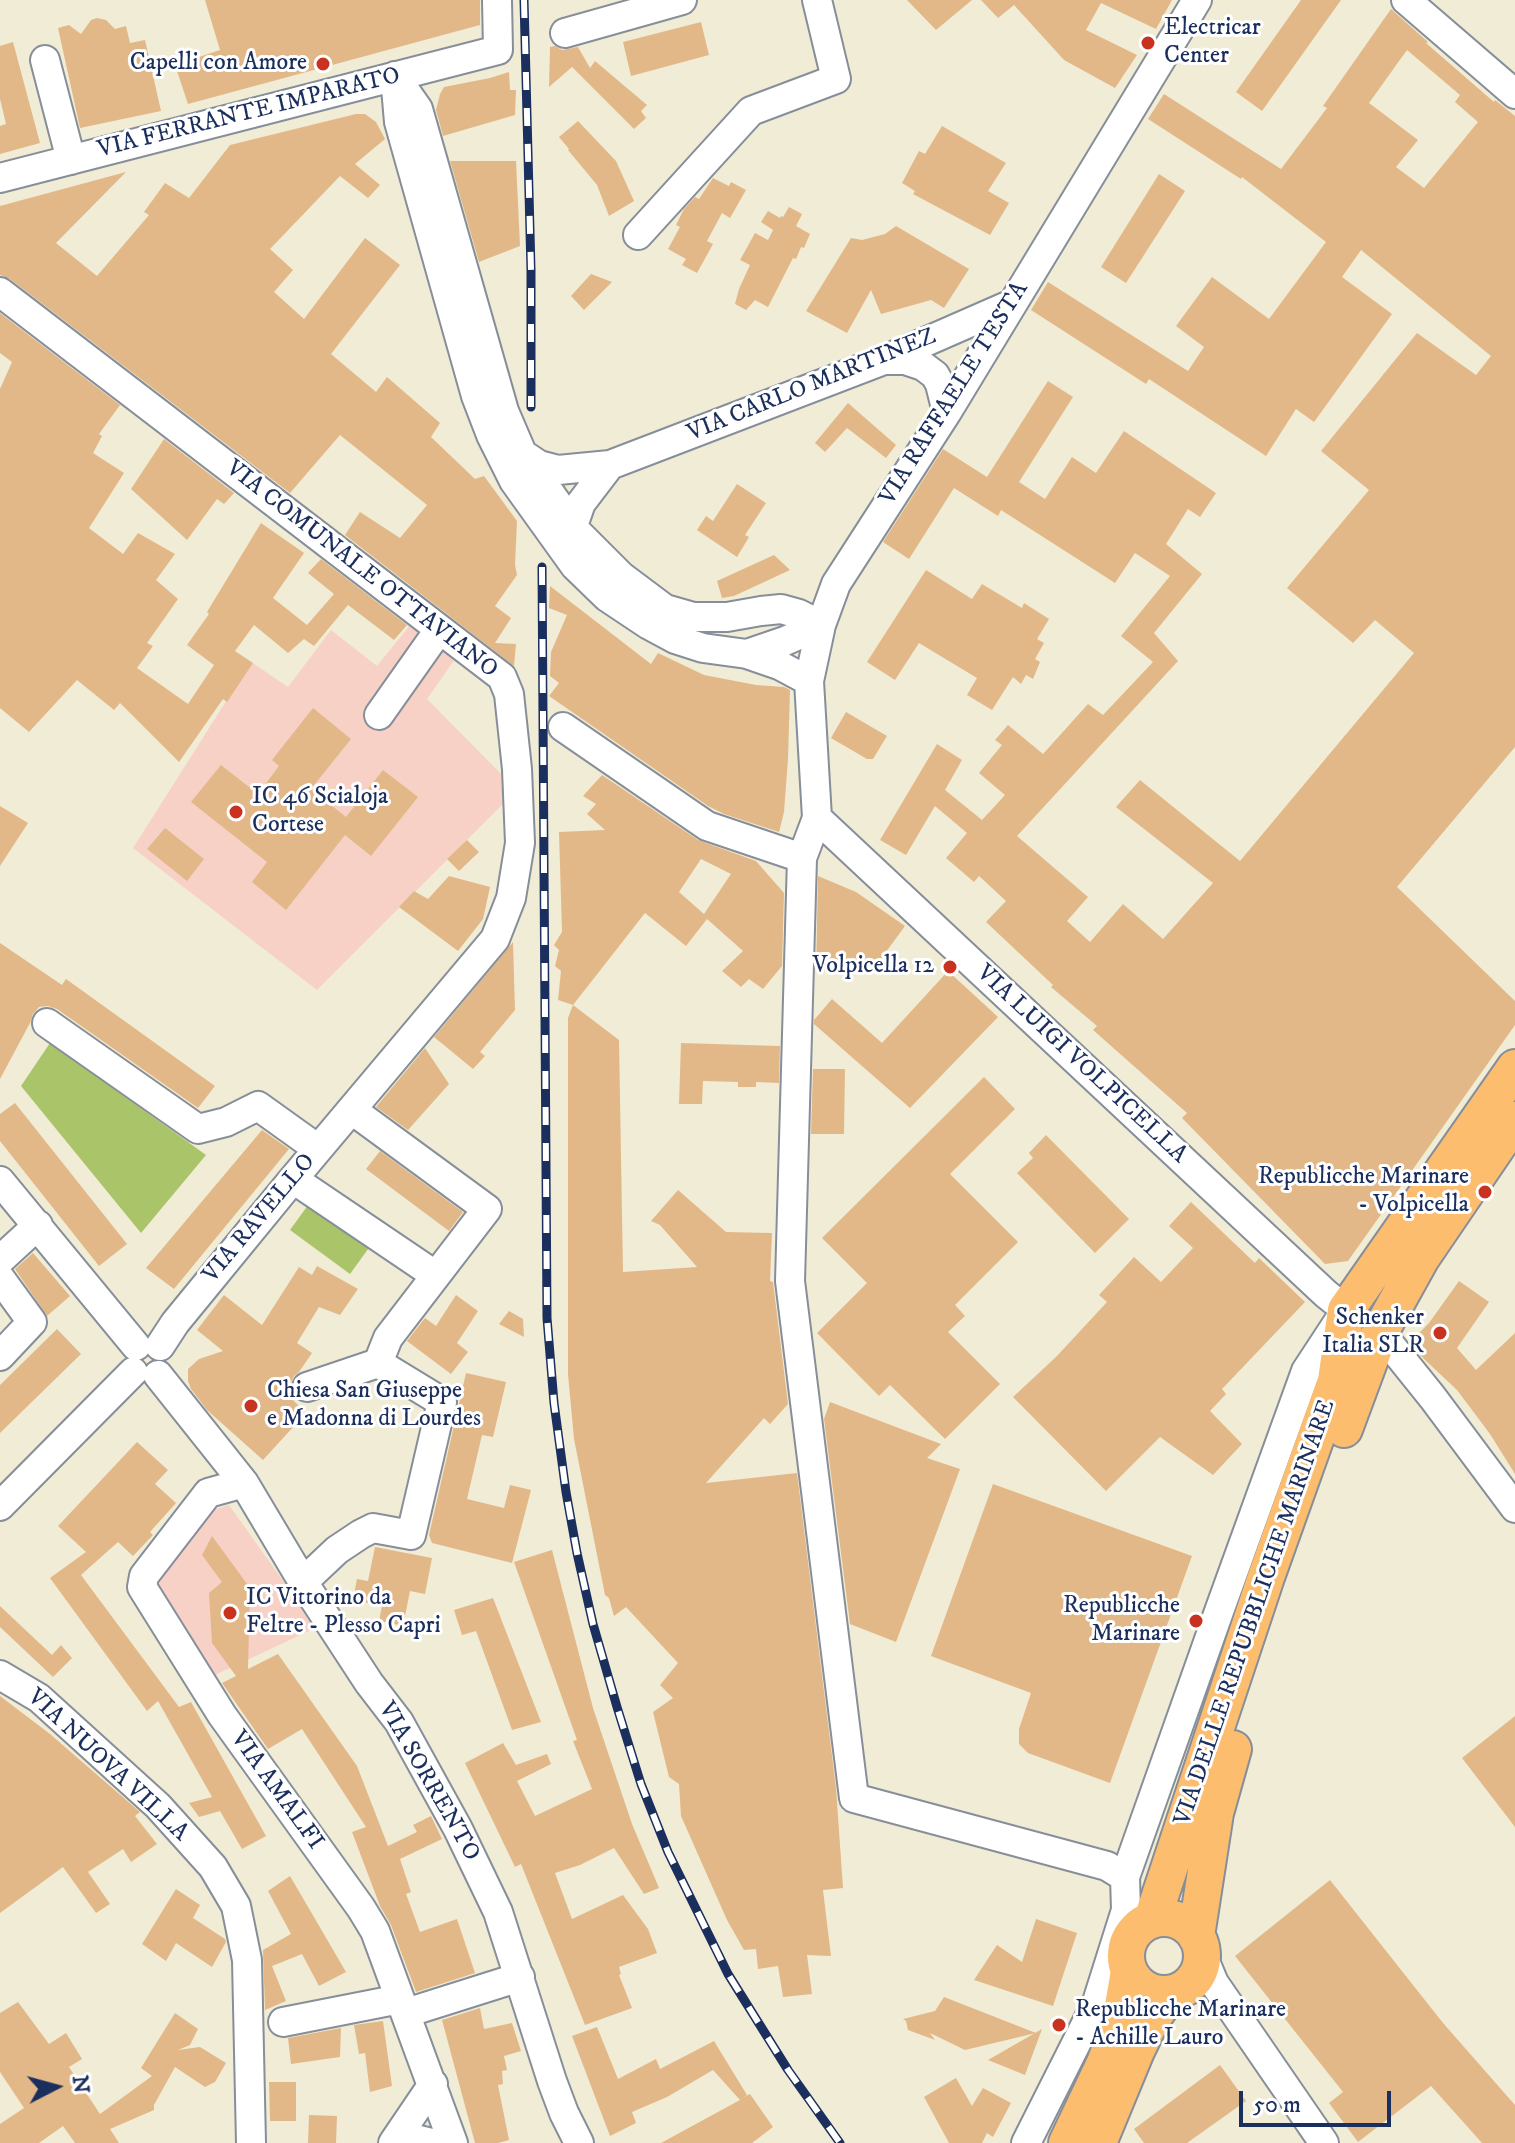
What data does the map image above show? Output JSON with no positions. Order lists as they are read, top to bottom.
{
  "streets": {
    "main road": ["VIA DELLE REPUBBLICHE MARINARE"],
    "street": [
      "VIA FERRANTE IMPARATO",
      "VIA CARLO MARTINEZ",
      "VIA RAFFAELE TESTA",
      "VIA COMUNALE OTTAVIANO",
      "VIA LUIGI VOLPICELLA",
      "VIA RAVELLO",
      "VIA NUOVA VILLA",
      "VIA SORRENTO",
      "VIA AMALFI"
    ]
  },
  "crossings": [
    ["VIA CARLO MARTINEZ", "VIA RAFFAELE TESTA"],
    ["VIA RAFFAELE TESTA", "VIA LUIGI VOLPICELLA"],
    ["VIA COMUNALE OTTAVIANO", "VIA RAVELLO"],
    ["VIA LUIGI VOLPICELLA", "VIA DELLE REPUBBLICHE MARINARE"],
    ["VIA RAVELLO", "VIA SORRENTO"],
    ["VIA SORRENTO", "VIA AMALFI"]
  ],
  "places": [
    "Electricar Center",
    "Capelli con Amore",
    "IC 46 Scialoja Cortese",
    "Volpicella 12",
    "Republicche Marinare - Volpicella",
    "Schenker Italia SLR",
    "Chiesa San Giuseppe e Madonna di Lourdes",
    "IC Vittorino da Feltre - Plesso Capri",
    "Republicche Marinare",
    "Republicche Marinare - Achille Lauro"
  ],
  "scale_bar": "50 m",
  "north": "right"
}
